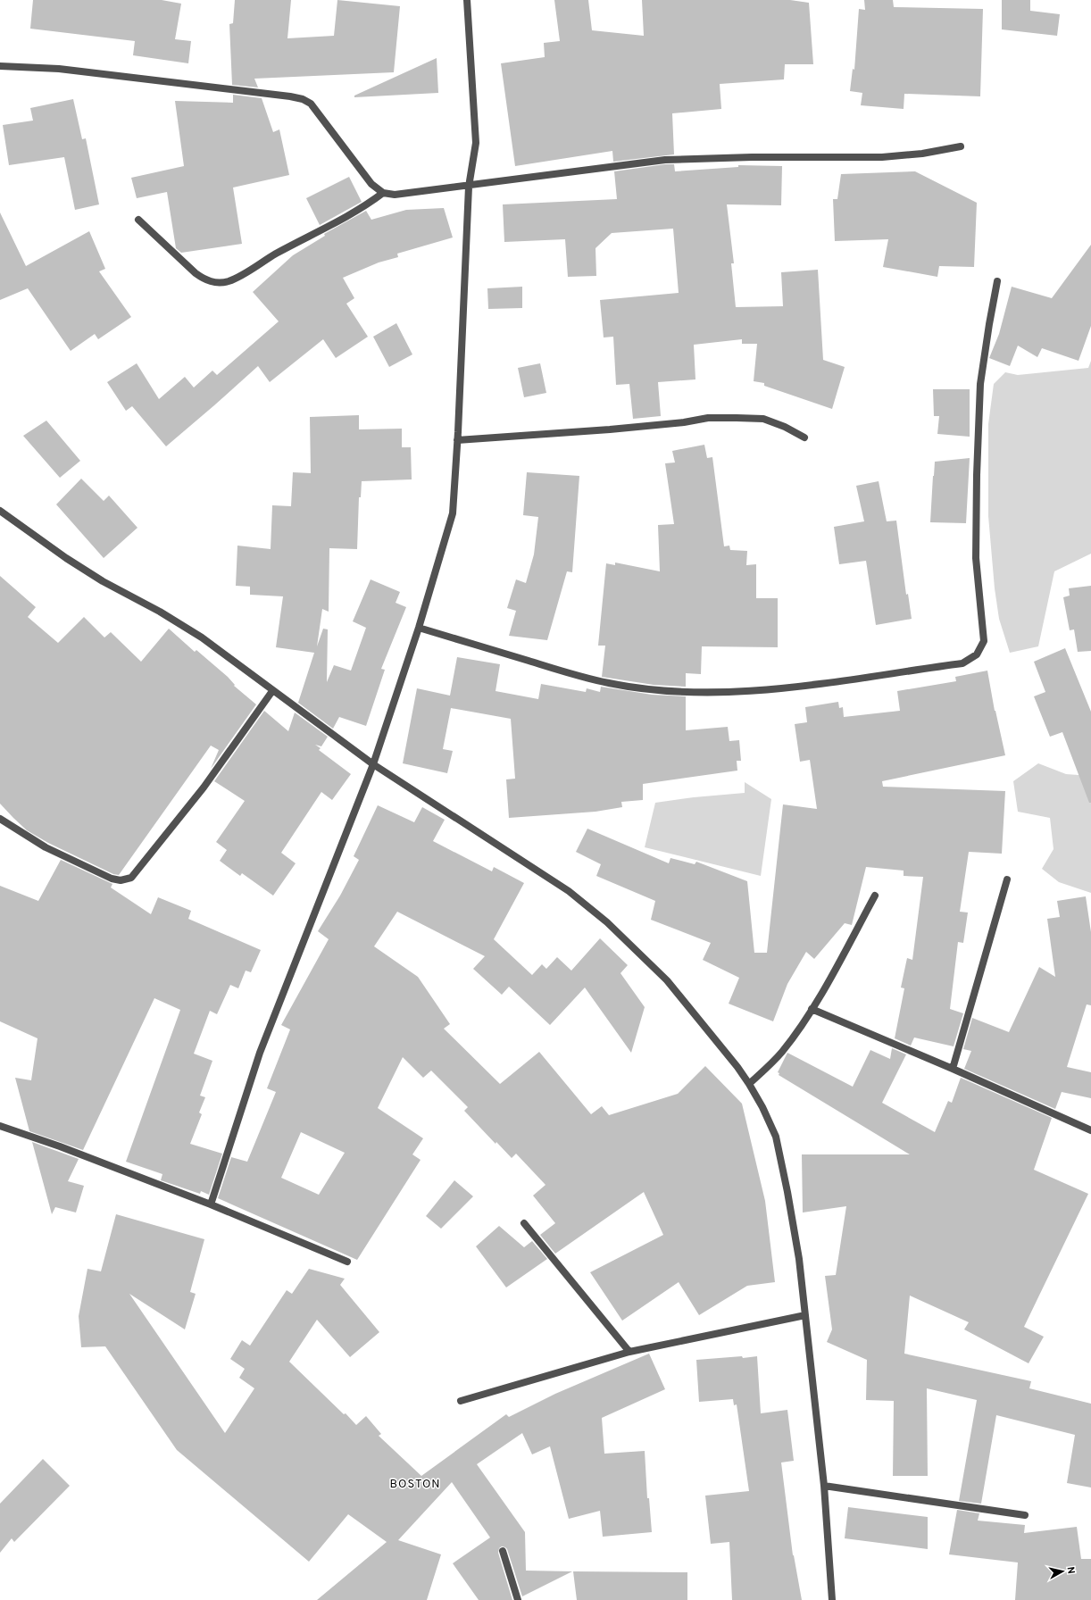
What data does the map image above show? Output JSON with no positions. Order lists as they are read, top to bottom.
{
  "districts": ["BOSTON"],
  "north": "right"
}
